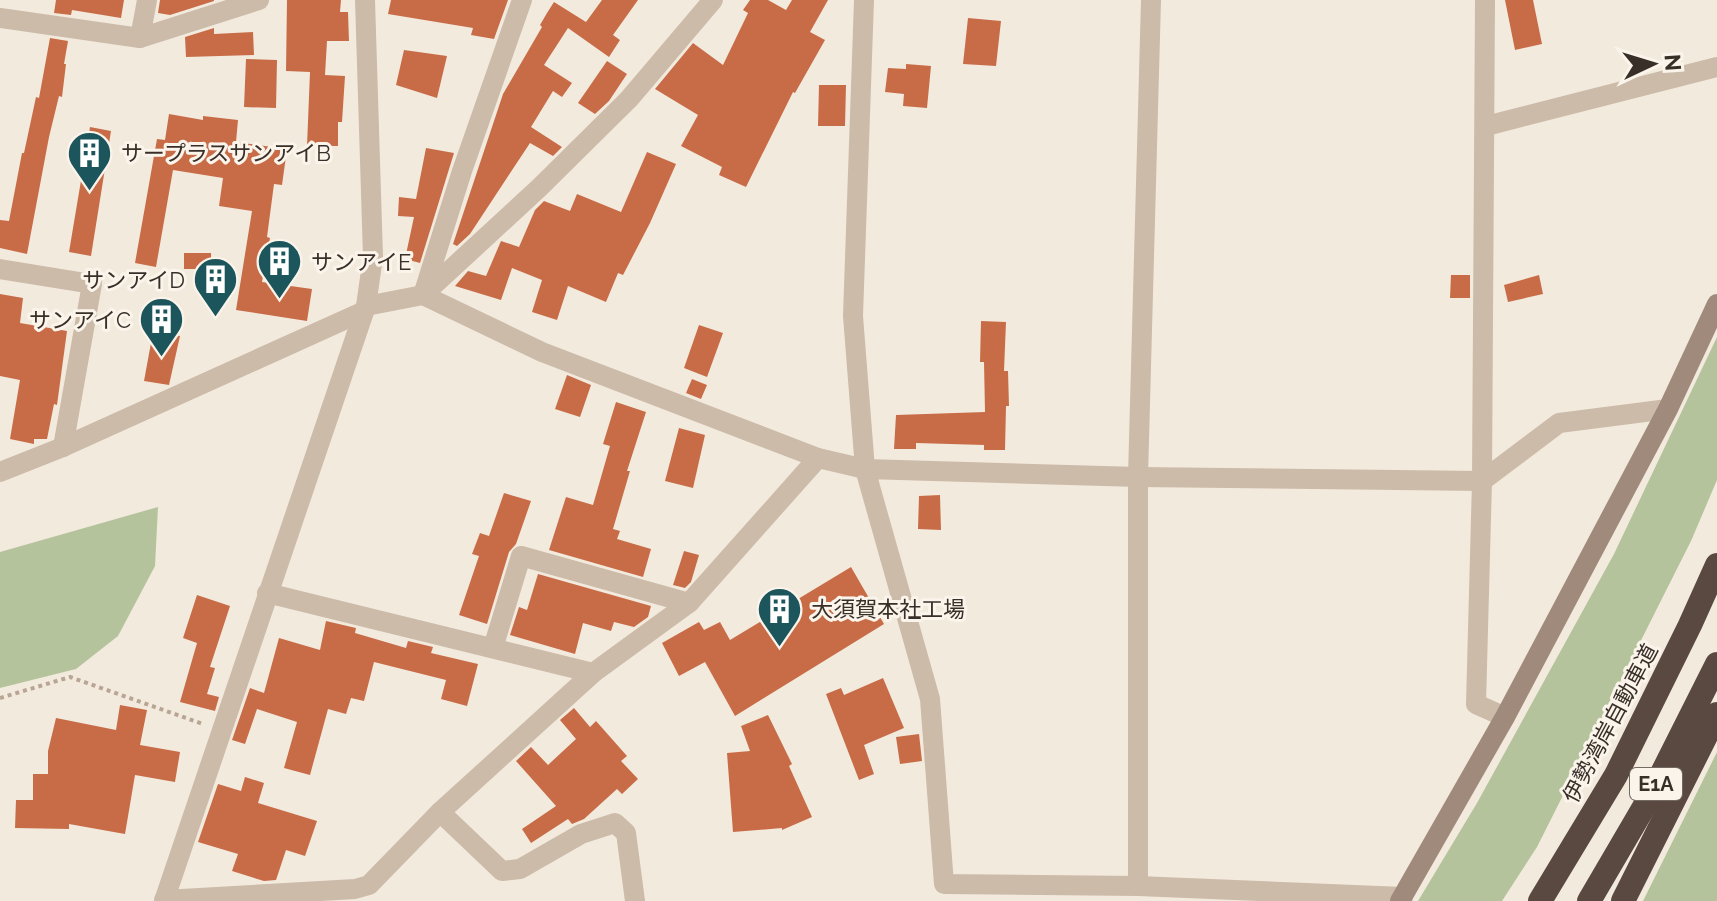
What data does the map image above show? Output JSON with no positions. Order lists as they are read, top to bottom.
{
  "streets": {
    "highway": ["伊勢湾岸自動車道", "E1A"]
  },
  "places": {
    "building": [
      "サープラスサンアイB",
      "サンアイE",
      "サンアイD",
      "サンアイC",
      "大須賀本社工場"
    ]
  },
  "north": "right"
}
